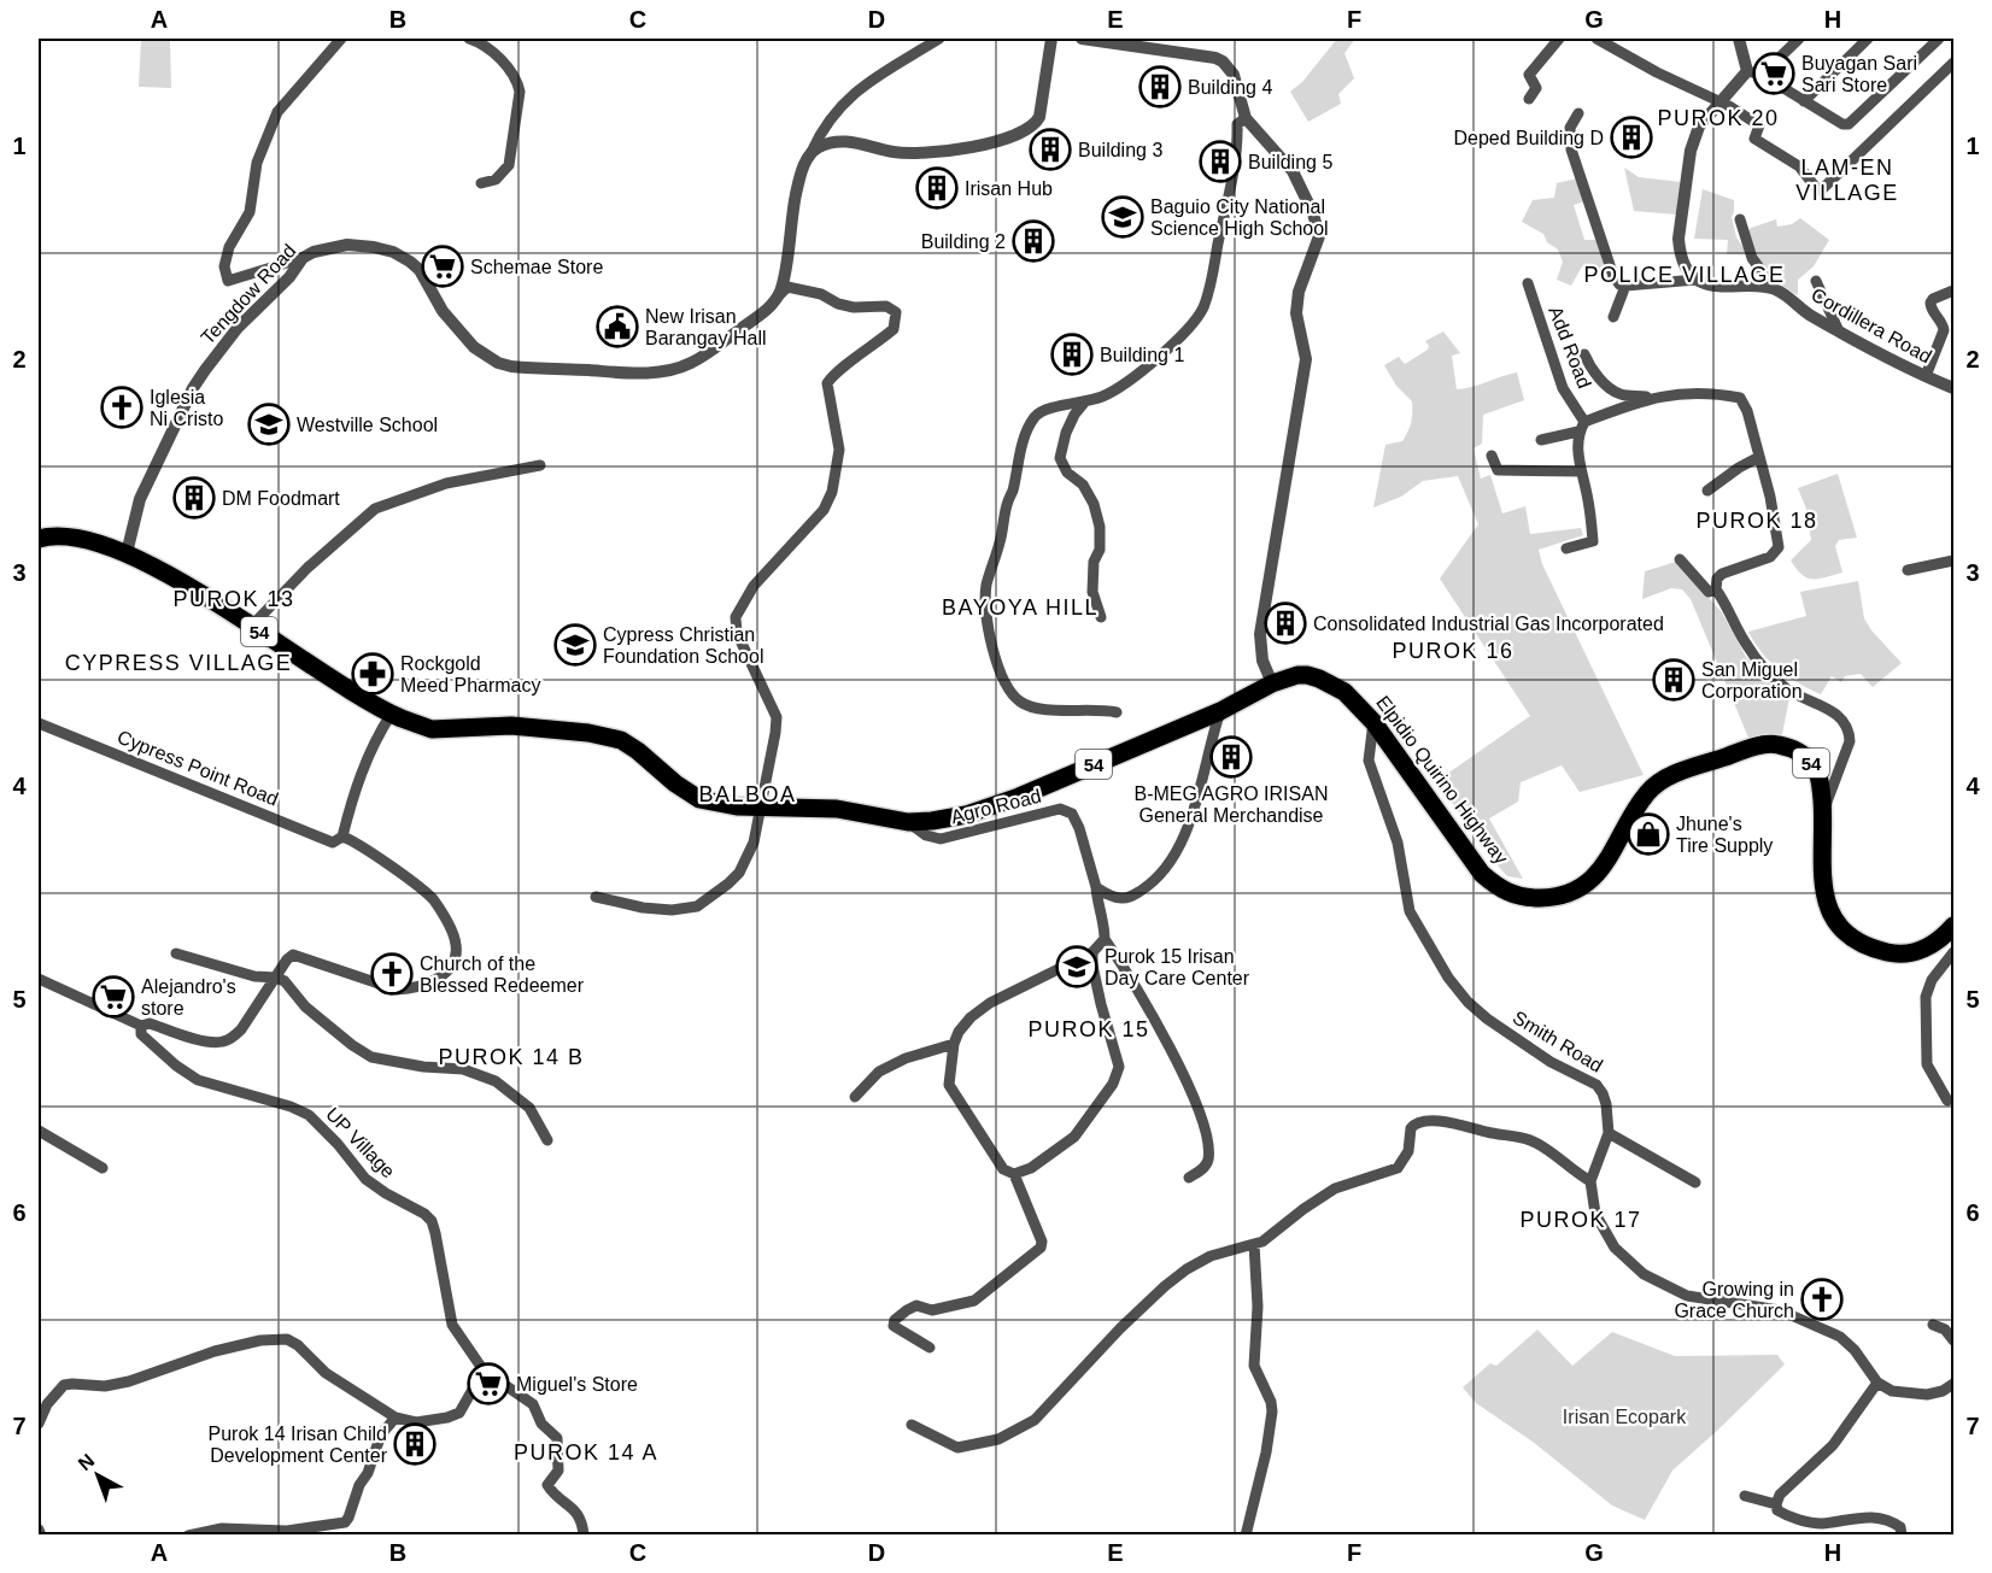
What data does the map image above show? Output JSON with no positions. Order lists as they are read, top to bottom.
{
  "streets": {
    "highway": ["54", "Elpidio Quirino Highway"],
    "street": [
      "Tengdow Road",
      "Cordillera Road",
      "Add Road",
      "Cypress Point Road",
      "Agro Road",
      "Smith Road",
      "UP Village"
    ]
  },
  "crossings": [
    ["Tengdow Road", "Elpidio Quirino Highway"],
    ["Elpidio Quirino Highway", "Agro Road"],
    ["Elpidio Quirino Highway", "Smith Road"]
  ],
  "districts": [
    "PUROK 20",
    "LAM-EN VILLAGE",
    "POLICE VILLAGE",
    "PUROK 18",
    "PUROK 13",
    "BAYOYA HILL",
    "PUROK 16",
    "CYPRESS VILLAGE",
    "BALBOA",
    "PUROK 15",
    "PUROK 14 B",
    "PUROK 17",
    "PUROK 14 A"
  ],
  "parks": ["Irisan Ecopark"],
  "places": {
    "supermarket": [
      "Buyagan Sari Sari Store",
      "Schemae Store",
      "Alejandro's store",
      "Miguel's Store"
    ],
    "building": [
      "Building 4",
      "Deped Building D",
      "Building 3",
      "Building 5",
      "Irisan Hub",
      "Building 2",
      "Building 1",
      "DM Foodmart",
      "Consolidated Industrial Gas Incorporated",
      "San Miguel Corporation",
      "B-MEG AGRO IRISAN General Merchandise",
      "Purok 14 Irisan Child Development Center"
    ],
    "school or university": [
      "Baguio City National Science High School",
      "Westville School",
      "Cypress Christian Foundation School",
      "Purok 15 Irisan Day Care Center"
    ],
    "public building": ["New Irisan Barangay Hall"],
    "church": ["Iglesia Ni Cristo", "Church of the Blessed Redeemer", "Growing in Grace Church"],
    "pharmacy": ["Rockgold Meed Pharmacy"],
    "shop": ["Jhune's Tire Supply"]
  },
  "north": "top left",
  "grid": {
    "columns": [
      "A",
      "B",
      "C",
      "D",
      "E",
      "F",
      "G",
      "H"
    ],
    "rows": [
      "1",
      "2",
      "3",
      "4",
      "5",
      "6",
      "7"
    ]
  }
}
